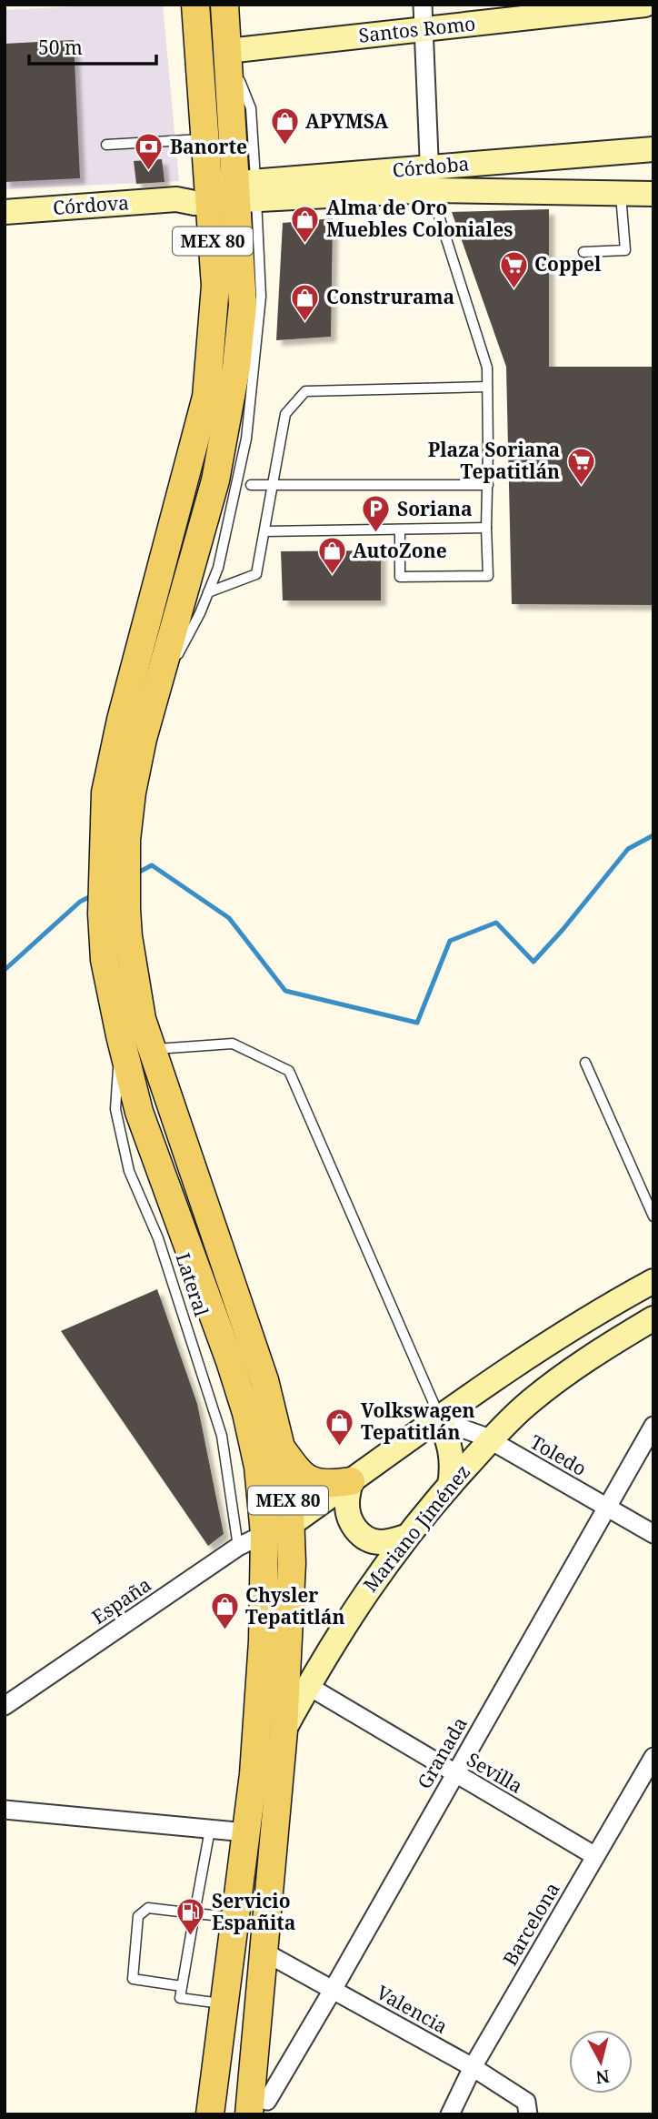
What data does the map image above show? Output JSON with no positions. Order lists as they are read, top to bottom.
{
  "streets": {
    "main road": ["MEX 80"],
    "street": [
      "Santos Romo",
      "Córdoba",
      "Córdova",
      "Toledo",
      "Mariano Jiménez",
      "España",
      "Granada",
      "Sevilla",
      "Barcelona",
      "Valencia"
    ],
    "lane": ["Lateral"]
  },
  "crossings": [
    ["Santos Romo", "MEX 80"],
    ["Córdoba", "Córdova"],
    ["Córdoba", "MEX 80"],
    ["Córdova", "MEX 80"],
    ["MEX 80", "Lateral"],
    ["MEX 80", "Mariano Jiménez"],
    ["MEX 80", "España"],
    ["MEX 80", "Granada"],
    ["MEX 80", "Valencia"],
    ["Lateral", "España"],
    ["Toledo", "Mariano Jiménez"],
    ["Toledo", "Granada"],
    ["Mariano Jiménez", "Sevilla"],
    ["Granada", "Sevilla"],
    ["Granada", "Valencia"],
    ["Sevilla", "Barcelona"],
    ["Barcelona", "Valencia"]
  ],
  "places": {
    "shop": [
      "APYMSA",
      "Alma de Oro Muebles Coloniales",
      "Construrama",
      "AutoZone",
      "Volkswagen Tepatitlán",
      "Chysler Tepatitlán"
    ],
    "bank": ["Banorte"],
    "supermarket": ["Coppel", "Plaza Soriana Tepatitlán"],
    "parking": ["Soriana"],
    "fuel station": ["Servicio Españita"]
  },
  "scale_bar": "50 m",
  "north": "bottom"
}
